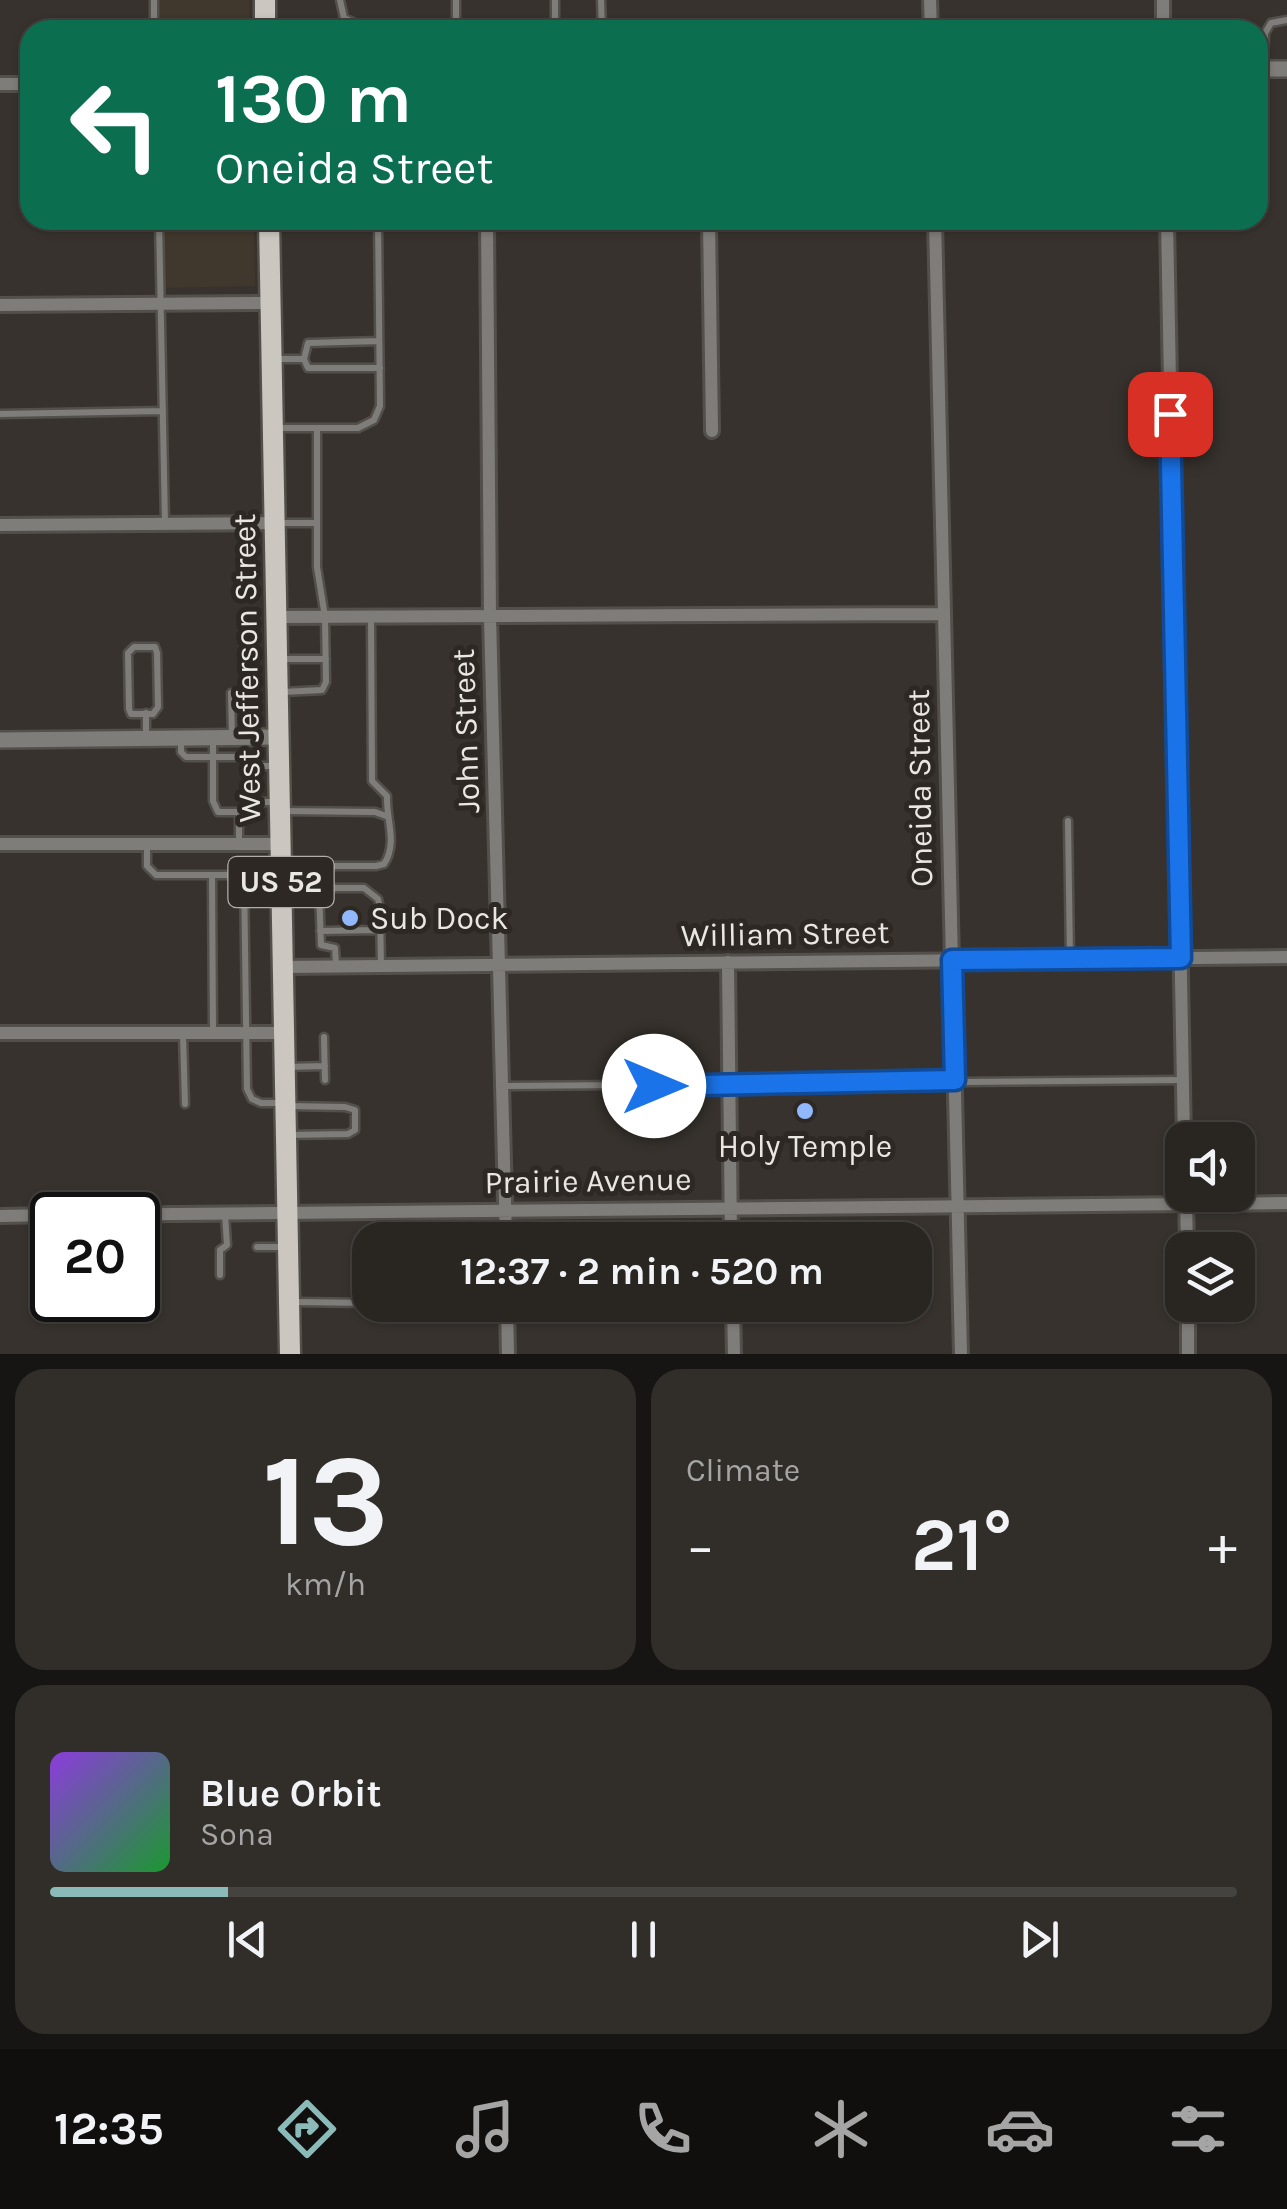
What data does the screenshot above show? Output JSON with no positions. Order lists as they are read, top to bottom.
{
  "streets": {
    "main road": ["West Jefferson Street", "US 52"],
    "street": [
      "John Street",
      "Oneida Street",
      "William Street",
      "Prairie Avenue"
    ]
  },
  "crossings": [
    ["West Jefferson Street", "William Street"],
    ["West Jefferson Street", "Prairie Avenue"],
    ["John Street", "William Street"],
    ["John Street", "Prairie Avenue"],
    ["Oneida Street", "William Street"],
    ["Oneida Street", "Prairie Avenue"]
  ],
  "places": ["Sub Dock", "Holy Temple"],
  "page": {
    "turn": ["130 m", "Oneida Street"],
    "limit": "20",
    "trip": "12:37 · 2 min · 520 m",
    "tile": [
      ["13", "km/h"],
      "Climate"
    ],
    "heat": ["−", "21°", "+"],
    "song": ["Blue Orbit", "Sona"],
    "tabs": "12:35"
  }
}
